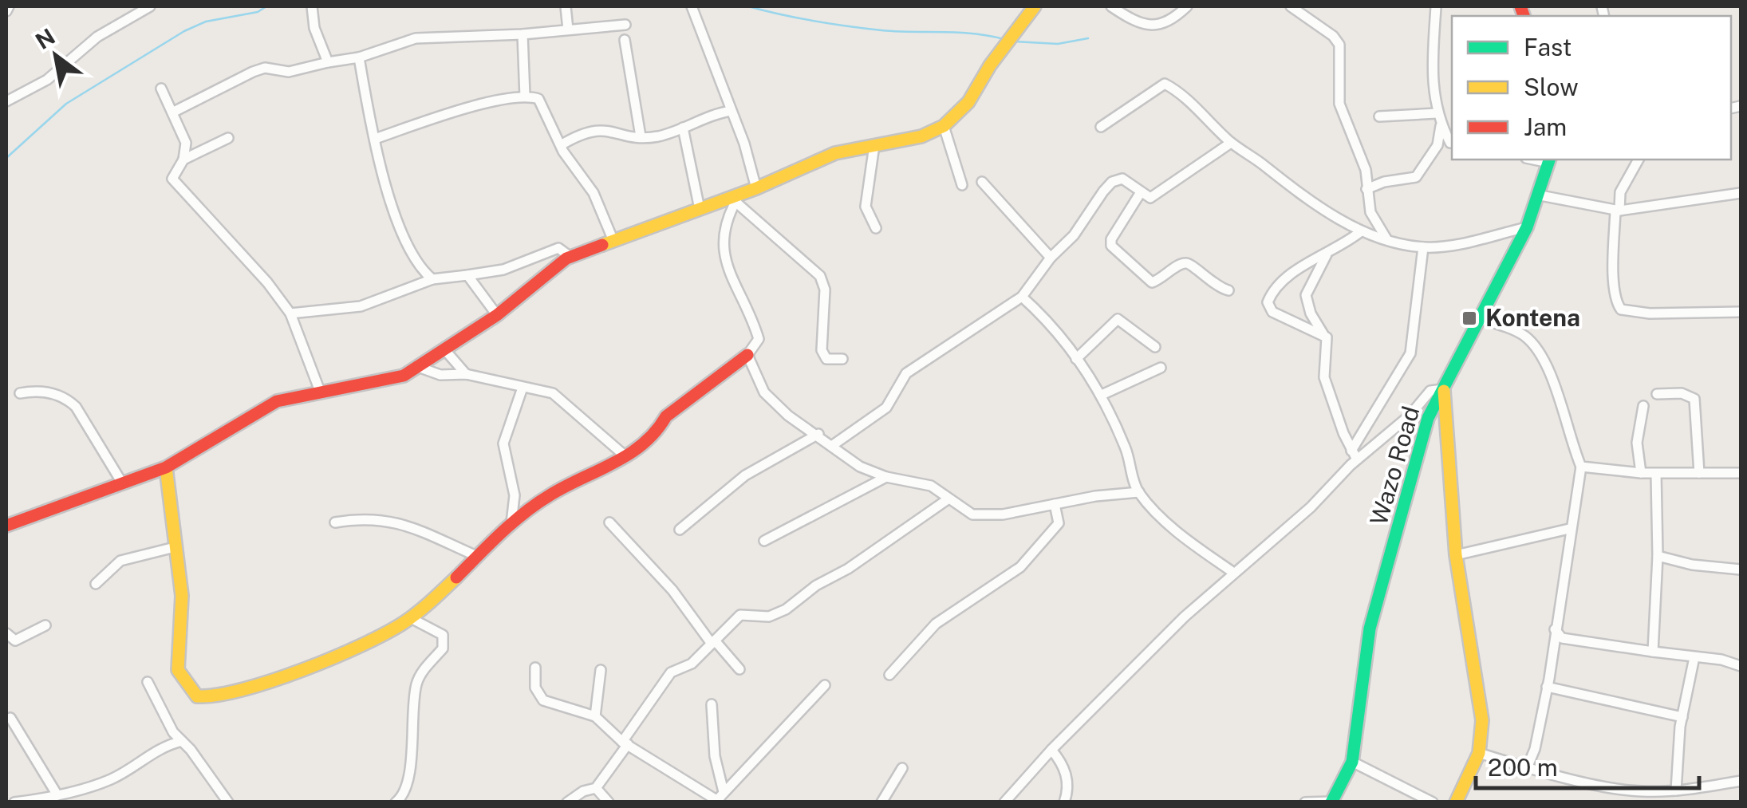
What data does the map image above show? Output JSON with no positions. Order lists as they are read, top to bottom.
{
  "streets": {
    "street": ["Wazo Road"]
  },
  "places": {
    "transit": ["Kontena"]
  },
  "legend": ["Fast", "Slow", "Jam"],
  "scale_bar": "200 m",
  "north": "top left"
}
